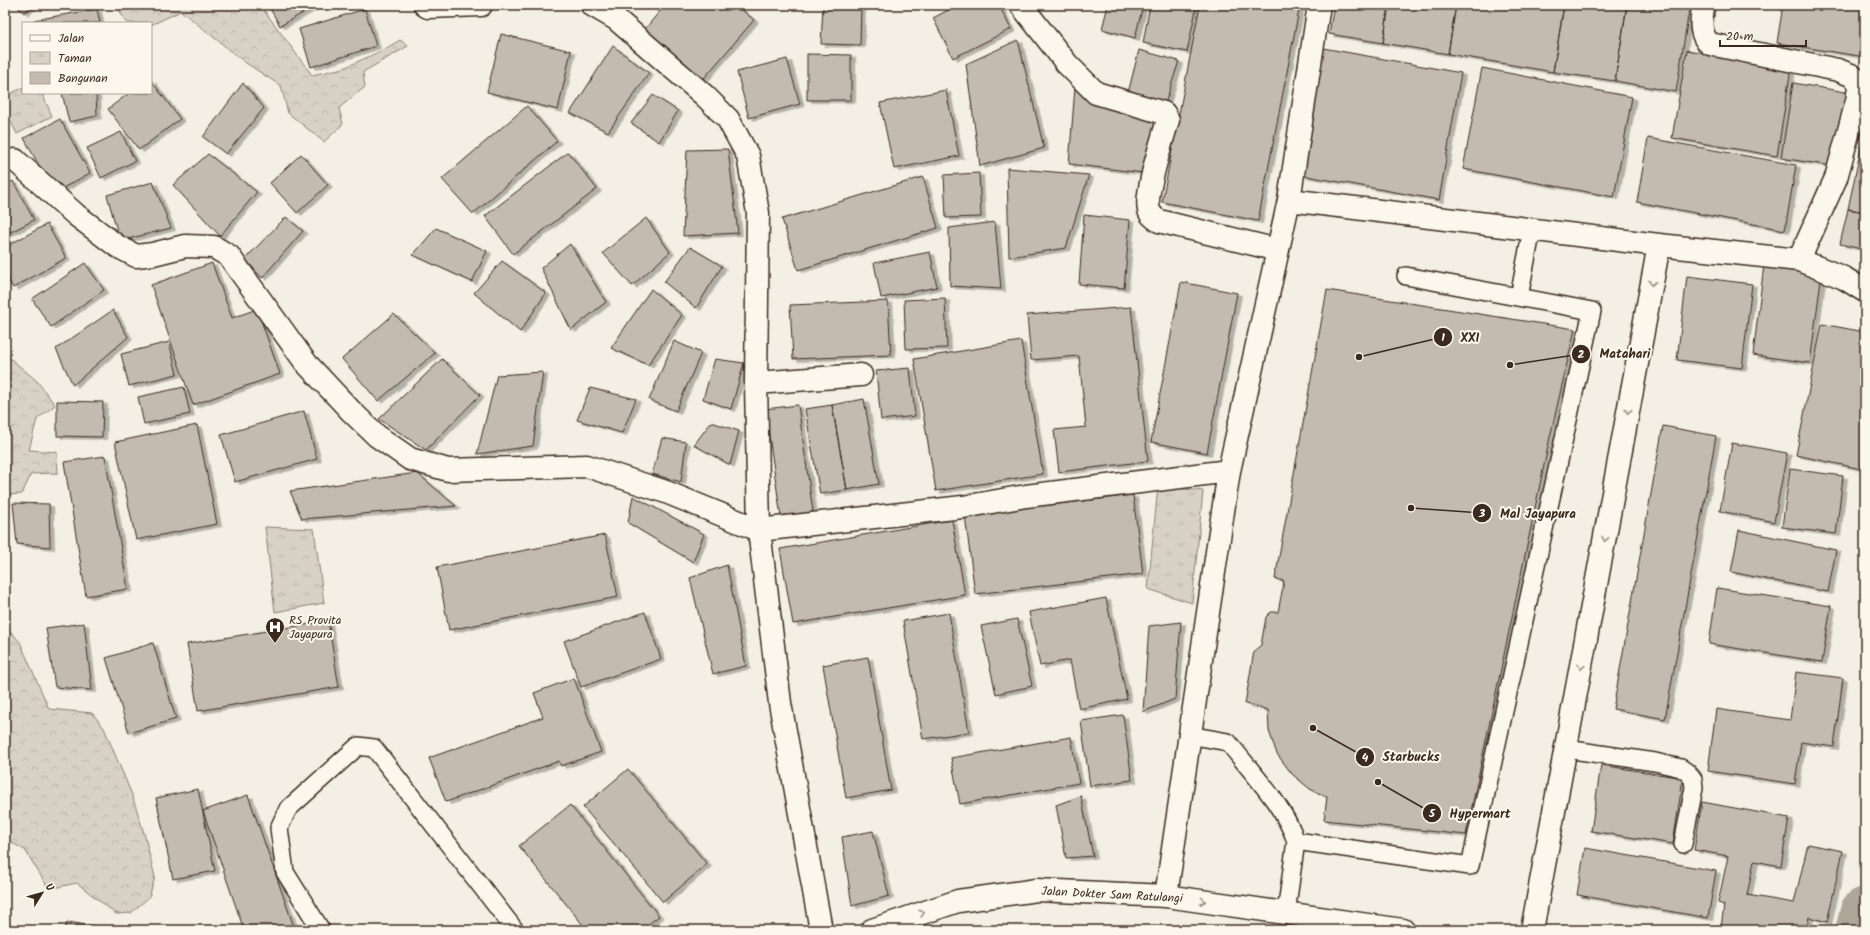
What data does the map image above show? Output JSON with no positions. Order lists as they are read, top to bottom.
{
  "streets": {
    "street": ["Jalan Dokter Sam Ratulangi"]
  },
  "one_way": ["Jalan Dokter Sam Ratulangi"],
  "places": {
    "other": [
      "XXI",
      "Matahari",
      "Mal Jayapura",
      "Starbucks",
      "Hypermart"
    ],
    "hospital": ["RS Provita Jayapura"]
  },
  "legend": ["Jalan", "Taman", "Bangunan"],
  "scale_bar": "20 m",
  "north": "top right"
}
